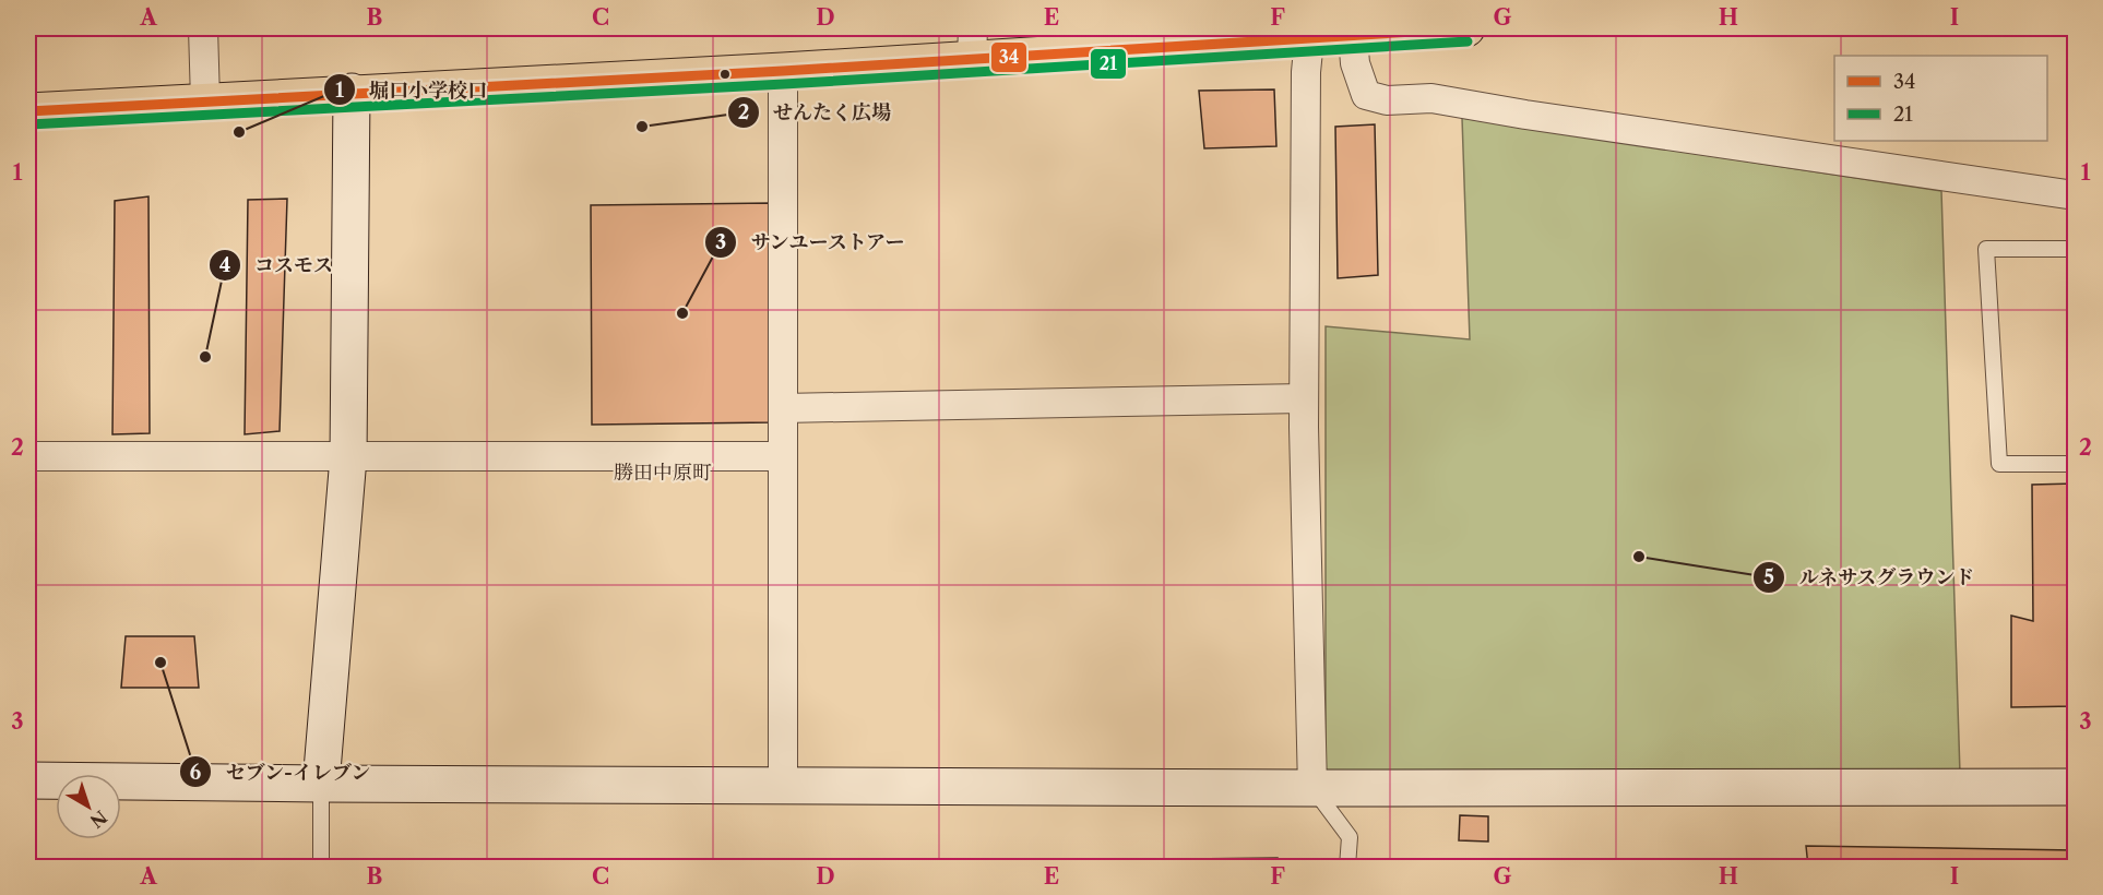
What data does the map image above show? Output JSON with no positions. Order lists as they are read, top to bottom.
{
  "districts": ["勝田中原町"],
  "places": [
    "せんたく広場",
    "堀口小学校口",
    "サンユーストアー",
    "コスモス",
    "ルネサスグラウンド",
    "セブン-イレブン"
  ],
  "lines": ["transit line 34", "transit line 21"],
  "legend": ["34", "21"],
  "north": "bottom right",
  "grid": {
    "columns": [
      "A",
      "B",
      "C",
      "D",
      "E",
      "F",
      "G",
      "H",
      "I"
    ],
    "rows": ["1", "2", "3"]
  }
}
